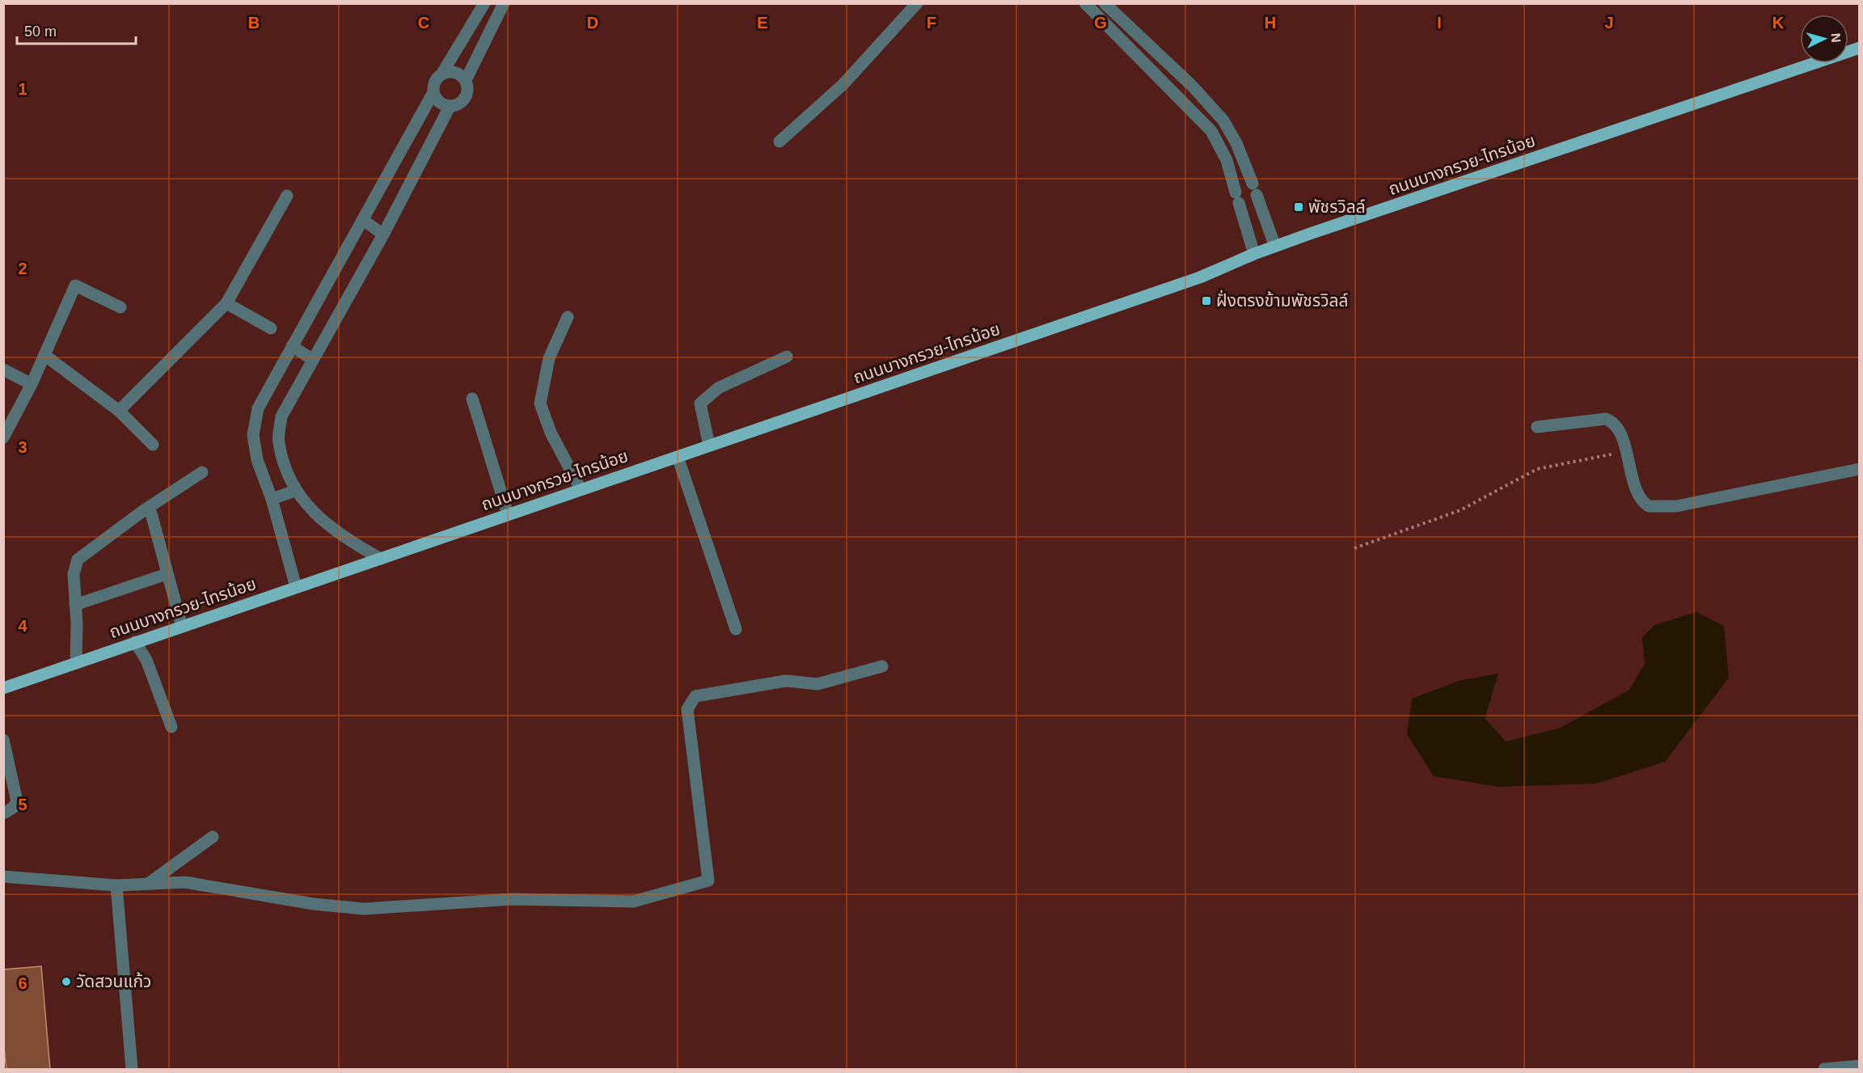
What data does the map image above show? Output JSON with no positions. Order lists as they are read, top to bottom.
{
  "streets": {
    "main road": ["ถนนบางกรวย-ไทรน้อย"]
  },
  "places": {
    "transit": ["พัชรวิลล์", "ฝั่งตรงข้ามพัชรวิลล์"],
    "other": ["วัดสวนแก้ว"]
  },
  "scale_bar": "50 m",
  "north": "right",
  "grid": {
    "columns": [
      "B",
      "C",
      "D",
      "E",
      "F",
      "G",
      "H",
      "I",
      "J",
      "K"
    ],
    "rows": [
      "1",
      "2",
      "3",
      "4",
      "5",
      "6"
    ]
  }
}
